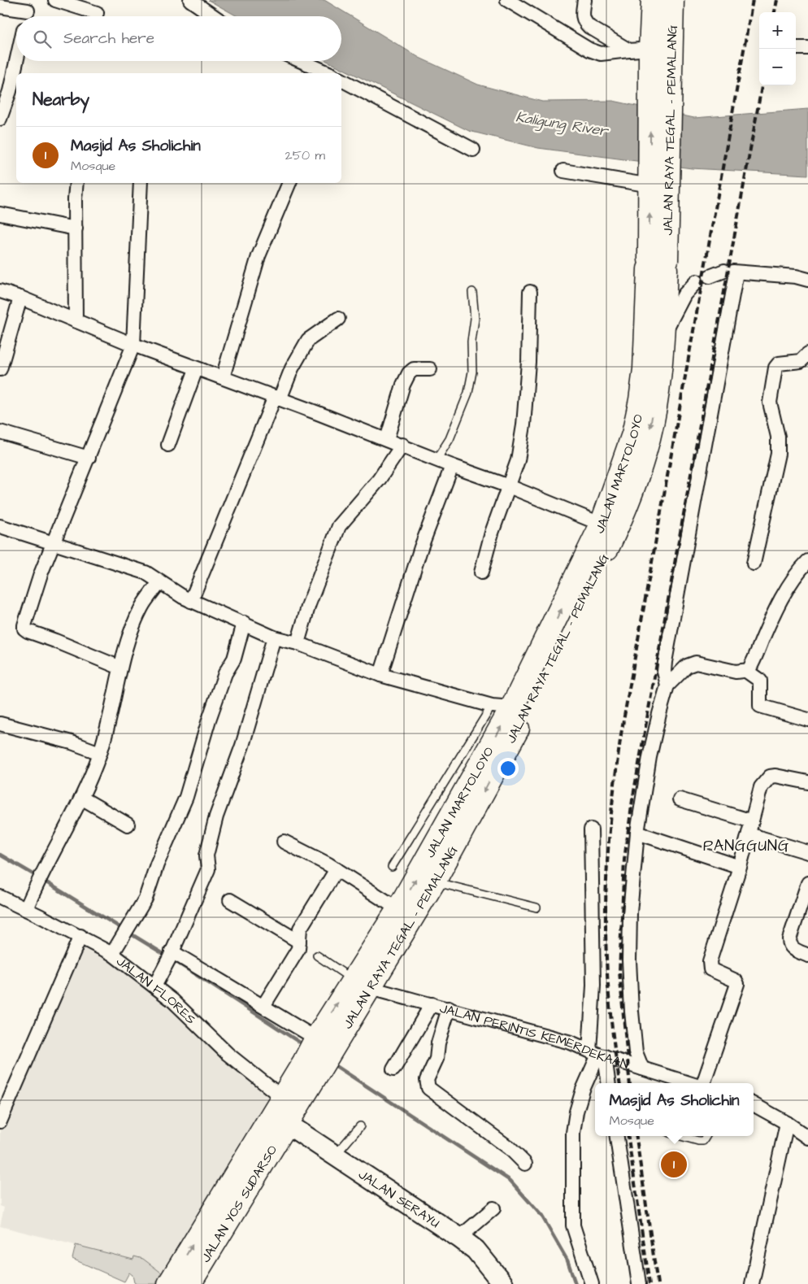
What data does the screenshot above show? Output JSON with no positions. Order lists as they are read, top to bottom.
{
  "streets": {
    "highway": ["JALAN RAYA TEGAL - PEMALANG", "JALAN MARTOLOYO", "JALAN YOS SUDARSO"],
    "street": ["JALAN FLORES", "JALAN PERINTIS KEMERDEKAAN", "JALAN SERAYU"]
  },
  "crossings": [
    ["JALAN RAYA TEGAL - PEMALANG", "JALAN MARTOLOYO"],
    ["JALAN RAYA TEGAL - PEMALANG", "JALAN FLORES"],
    ["JALAN RAYA TEGAL - PEMALANG", "JALAN PERINTIS KEMERDEKAAN"],
    ["JALAN RAYA TEGAL - PEMALANG", "JALAN SERAYU"],
    ["JALAN RAYA TEGAL - PEMALANG", "JALAN YOS SUDARSO"],
    ["JALAN MARTOLOYO", "JALAN PERINTIS KEMERDEKAAN"],
    ["JALAN FLORES", "JALAN SERAYU"],
    ["JALAN FLORES", "JALAN YOS SUDARSO"],
    ["JALAN SERAYU", "JALAN YOS SUDARSO"]
  ],
  "one_way": ["JALAN MARTOLOYO"],
  "districts": ["PANGGUNG"],
  "water": ["Kaligung River"],
  "page": {
    "map_buttons": ["+", "−"],
    "search": "Search here",
    "heading": "Nearby",
    "list": [
      {
        "mark": "1",
        "name": "Masjid As Sholichin",
        "note": "Mosque",
        "value": "250 m"
      }
    ],
    "popup": ["Masjid As Sholichin", "Mosque"],
    "pins": "1"
  }
}
